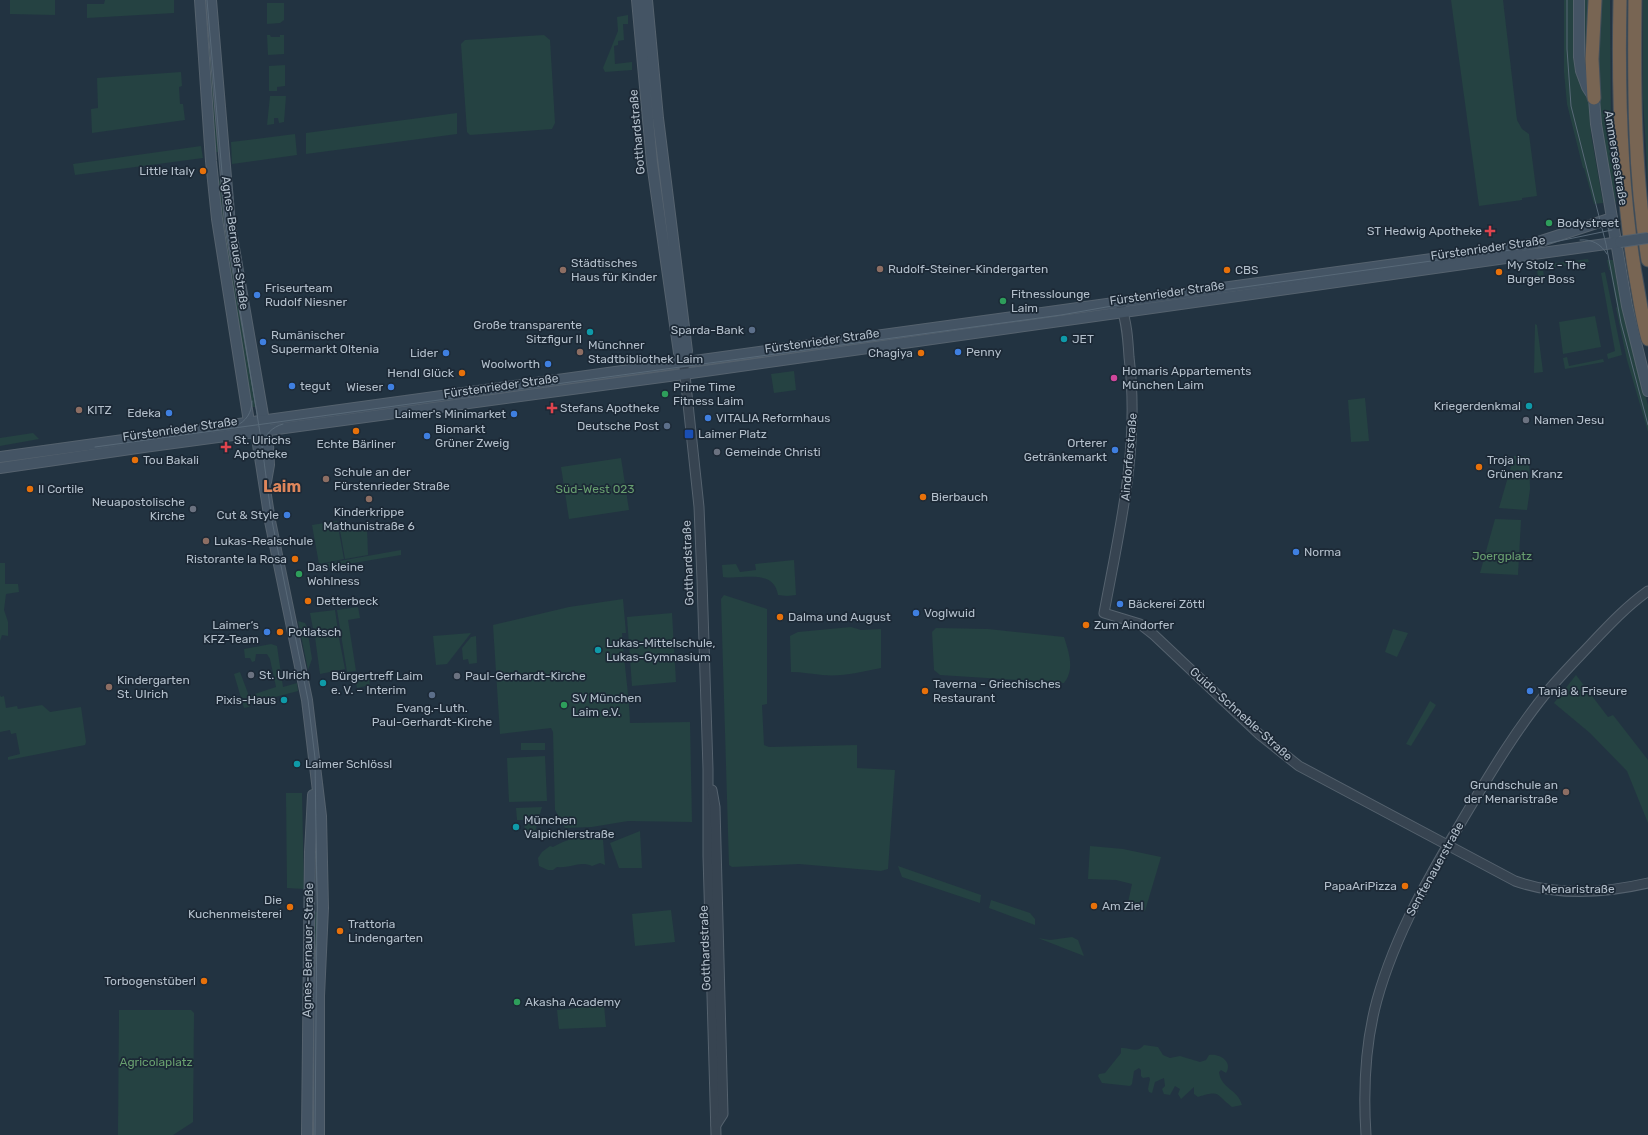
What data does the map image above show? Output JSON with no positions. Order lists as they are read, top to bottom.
{
  "streets": {
    "main road": [
      "Gotthardstraße",
      "Ammerseestraße",
      "Agnes-Bernauer-Straße",
      "Fürstenrieder Straße"
    ],
    "street": [
      "Aindorferstraße",
      "Guido-Schneble-Straße",
      "Senftenauerstraße",
      "Menaristraße"
    ]
  },
  "crossings": [
    ["Gotthardstraße", "Fürstenrieder Straße"],
    ["Ammerseestraße", "Fürstenrieder Straße"],
    ["Agnes-Bernauer-Straße", "Fürstenrieder Straße"],
    ["Fürstenrieder Straße", "Aindorferstraße"],
    ["Aindorferstraße", "Guido-Schneble-Straße"],
    ["Guido-Schneble-Straße", "Senftenauerstraße"],
    ["Guido-Schneble-Straße", "Menaristraße"],
    ["Senftenauerstraße", "Menaristraße"]
  ],
  "districts": ["Laim"],
  "parks": ["Süd-West 023", "Joergplatz", "Agricolaplatz"],
  "places": {
    "other": [
      "Little Italy",
      "Bodystreet",
      "Rudolf-Steiner-Kindergarten",
      "Städtisches Haus für Kinder",
      "CBS",
      "My Stolz - The Burger Boss",
      "Friseurteam Rudolf Niesner",
      "Fitnesslounge Laim",
      "Sparda-Bank",
      "Große transparente Sitzfigur II",
      "JET",
      "Rumänischer Supermarkt Oltenia",
      "Münchner Stadtbibliothek Laim",
      "Penny",
      "Lider",
      "Chagiya",
      "Woolworth",
      "Hendl Glück",
      "Homaris Appartements München Laim",
      "tegut",
      "Wieser",
      "Prime Time Fitness Laim",
      "Kriegerdenkmal",
      "KITZ",
      "Edeka",
      "Laimer's Minimarket",
      "VITALIA Reformhaus",
      "Namen Jesu",
      "Deutsche Post",
      "Echte Bärliner",
      "Biomarkt Grüner Zweig",
      "Orterer Getränkemarkt",
      "Gemeinde Christi",
      "Tou Bakali",
      "Troja im Grünen Kranz",
      "Schule an der Fürstenrieder Straße",
      "Il Cortile",
      "Bierbauch",
      "Kinderkrippe Mathunistraße 6",
      "Neuapostolische Kirche",
      "Cut & Style",
      "Lukas-Realschule",
      "Norma",
      "Ristorante la Rosa",
      "Das kleine Wohlness",
      "Detterbeck",
      "Bäckerei Zöttl",
      "Voglwuid",
      "Dalma und August",
      "Zum Aindorfer",
      "Laimer‘s KFZ-Team",
      "Potlatsch",
      "Lukas-Mittelschule, Lukas-Gymnasium",
      "St. Ulrich",
      "Paul-Gerhardt-Kirche",
      "Bürgertreff Laim e. V. – Interim",
      "Kindergarten St. UIrich",
      "Taverna - Griechisches Restaurant",
      "Tanja & Friseure",
      "Evang.-Luth. Paul-Gerhardt-Kirche",
      "Pixis-Haus",
      "SV München Laim e.V.",
      "Laimer Schlössl",
      "Grundschule an der Menaristraße",
      "München Valpichlerstraße",
      "PapaAriPizza",
      "Am Ziel",
      "Die Kuchenmeisterei",
      "Trattoria Lindengarten",
      "Torbogenstüberl",
      "Akasha Academy"
    ],
    "health": ["ST Hedwig Apotheke", "Stefans Apotheke", "St. Ulrichs Apotheke"],
    "transit": ["Laimer Platz"]
  }
}
